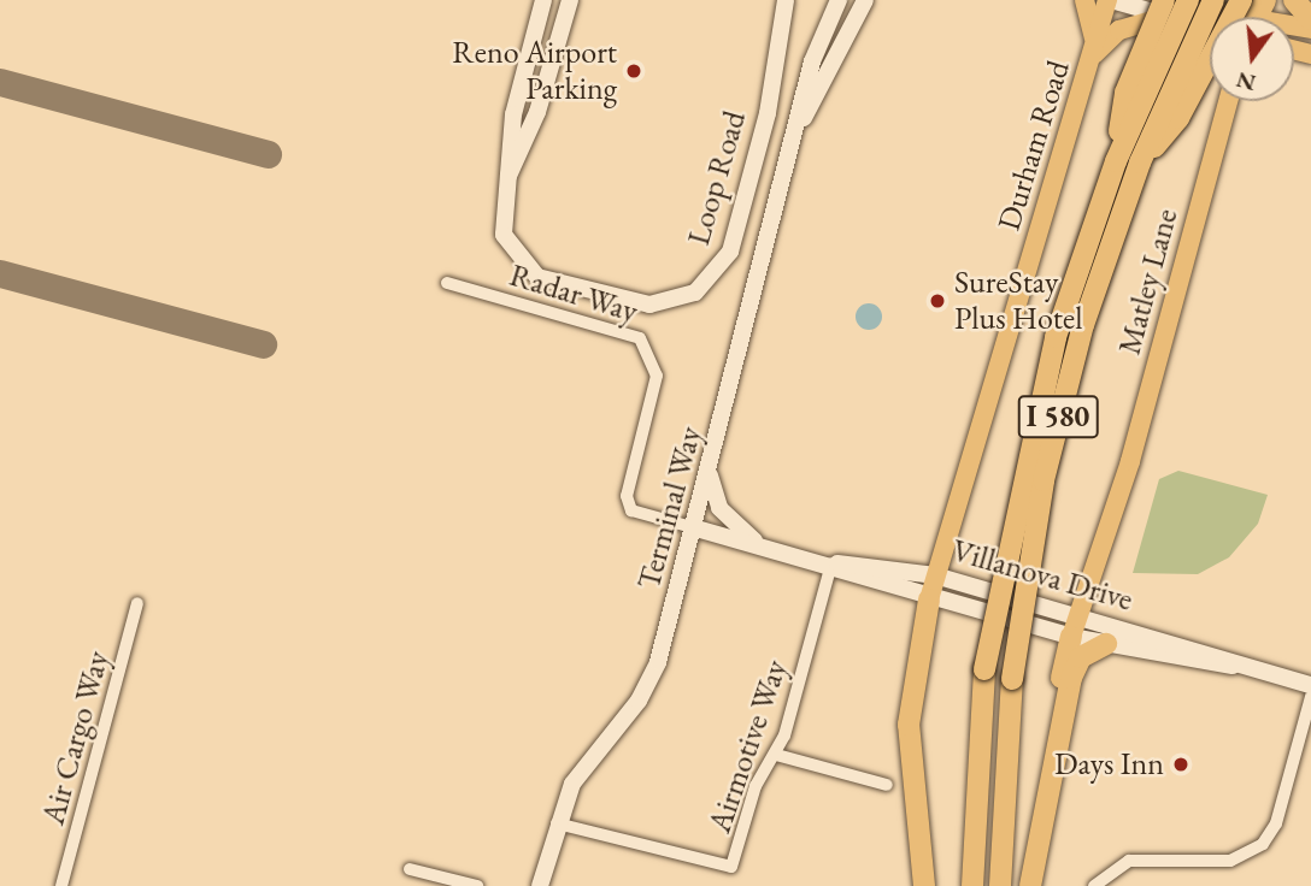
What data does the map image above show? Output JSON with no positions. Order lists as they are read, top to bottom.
{
  "streets": {
    "highway": ["I 580"],
    "main road": [
      "Durham Road",
      "Loop Road",
      "Matley Lane",
      "Terminal Way",
      "Villanova Drive"
    ],
    "street": ["Radar Way", "Air Cargo Way", "Airmotive Way"]
  },
  "crossings": [
    ["Durham Road", "Villanova Drive"],
    ["Matley Lane", "Villanova Drive"],
    ["Radar Way", "Terminal Way"],
    ["Radar Way", "Villanova Drive"],
    ["Terminal Way", "Villanova Drive"],
    ["Terminal Way", "Airmotive Way"],
    ["Villanova Drive", "Airmotive Way"]
  ],
  "places": ["Reno Airport Parking", "SureStay Plus Hotel", "Days Inn"],
  "north": "bottom"
}
